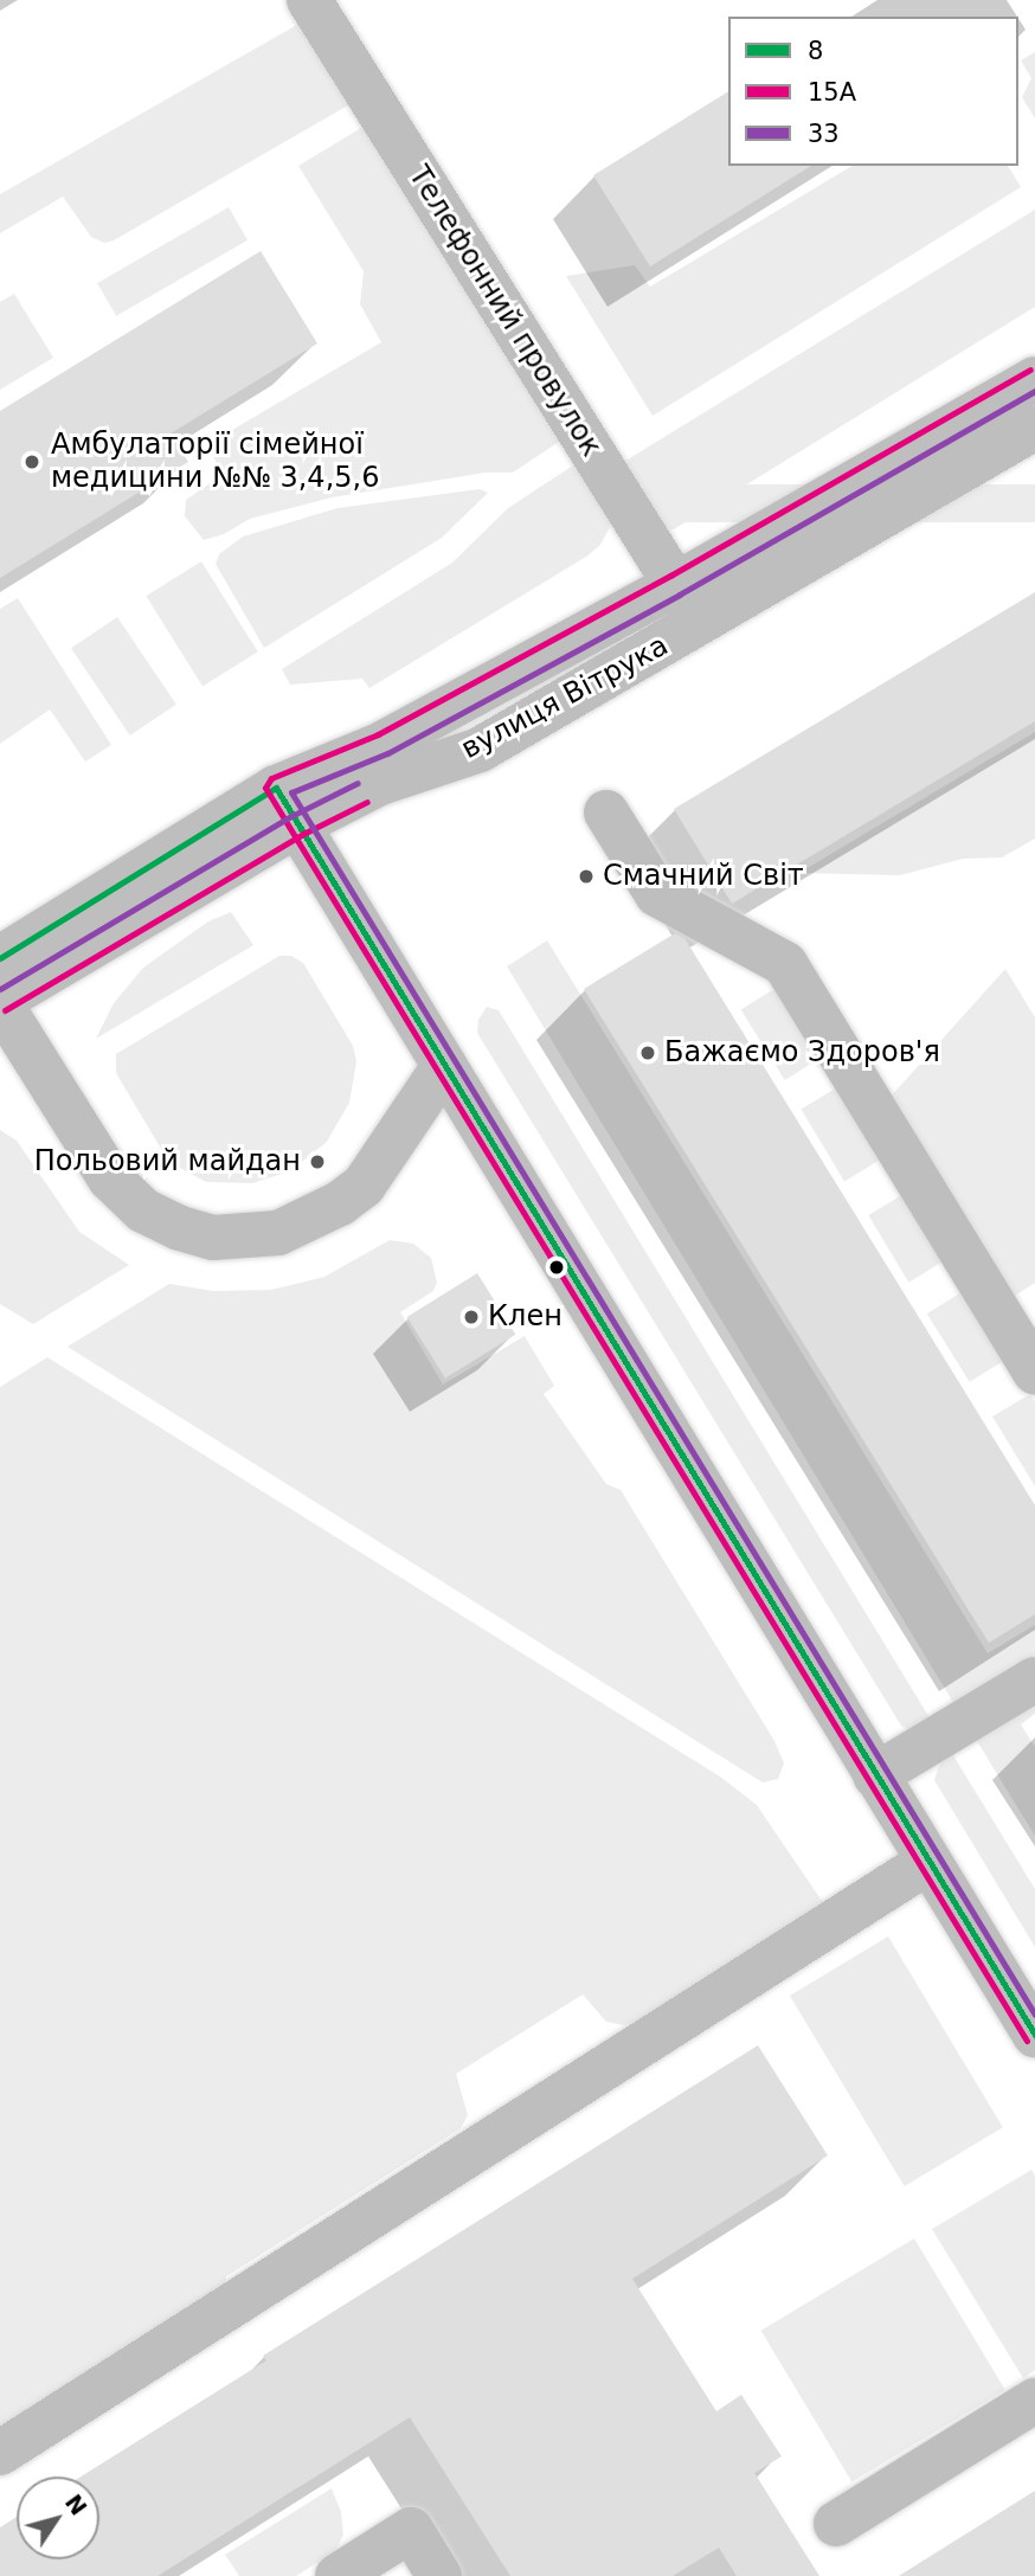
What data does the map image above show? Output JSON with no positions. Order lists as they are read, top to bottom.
{
  "streets": {
    "street": ["Телефонний провулок", "вулиця Вітрука"]
  },
  "crossings": [
    ["Телефонний провулок", "вулиця Вітрука"]
  ],
  "places": [
    "Амбулаторії сімейної медицини №№ 3,4,5,6",
    "Смачний Світ",
    "Бажаємо Здоров'я",
    "Польовий майдан",
    "Клен"
  ],
  "lines": ["transit line 15A", "transit line 33", "transit line 8"],
  "legend": ["8", "15A", "33"],
  "north": "top right"
}
